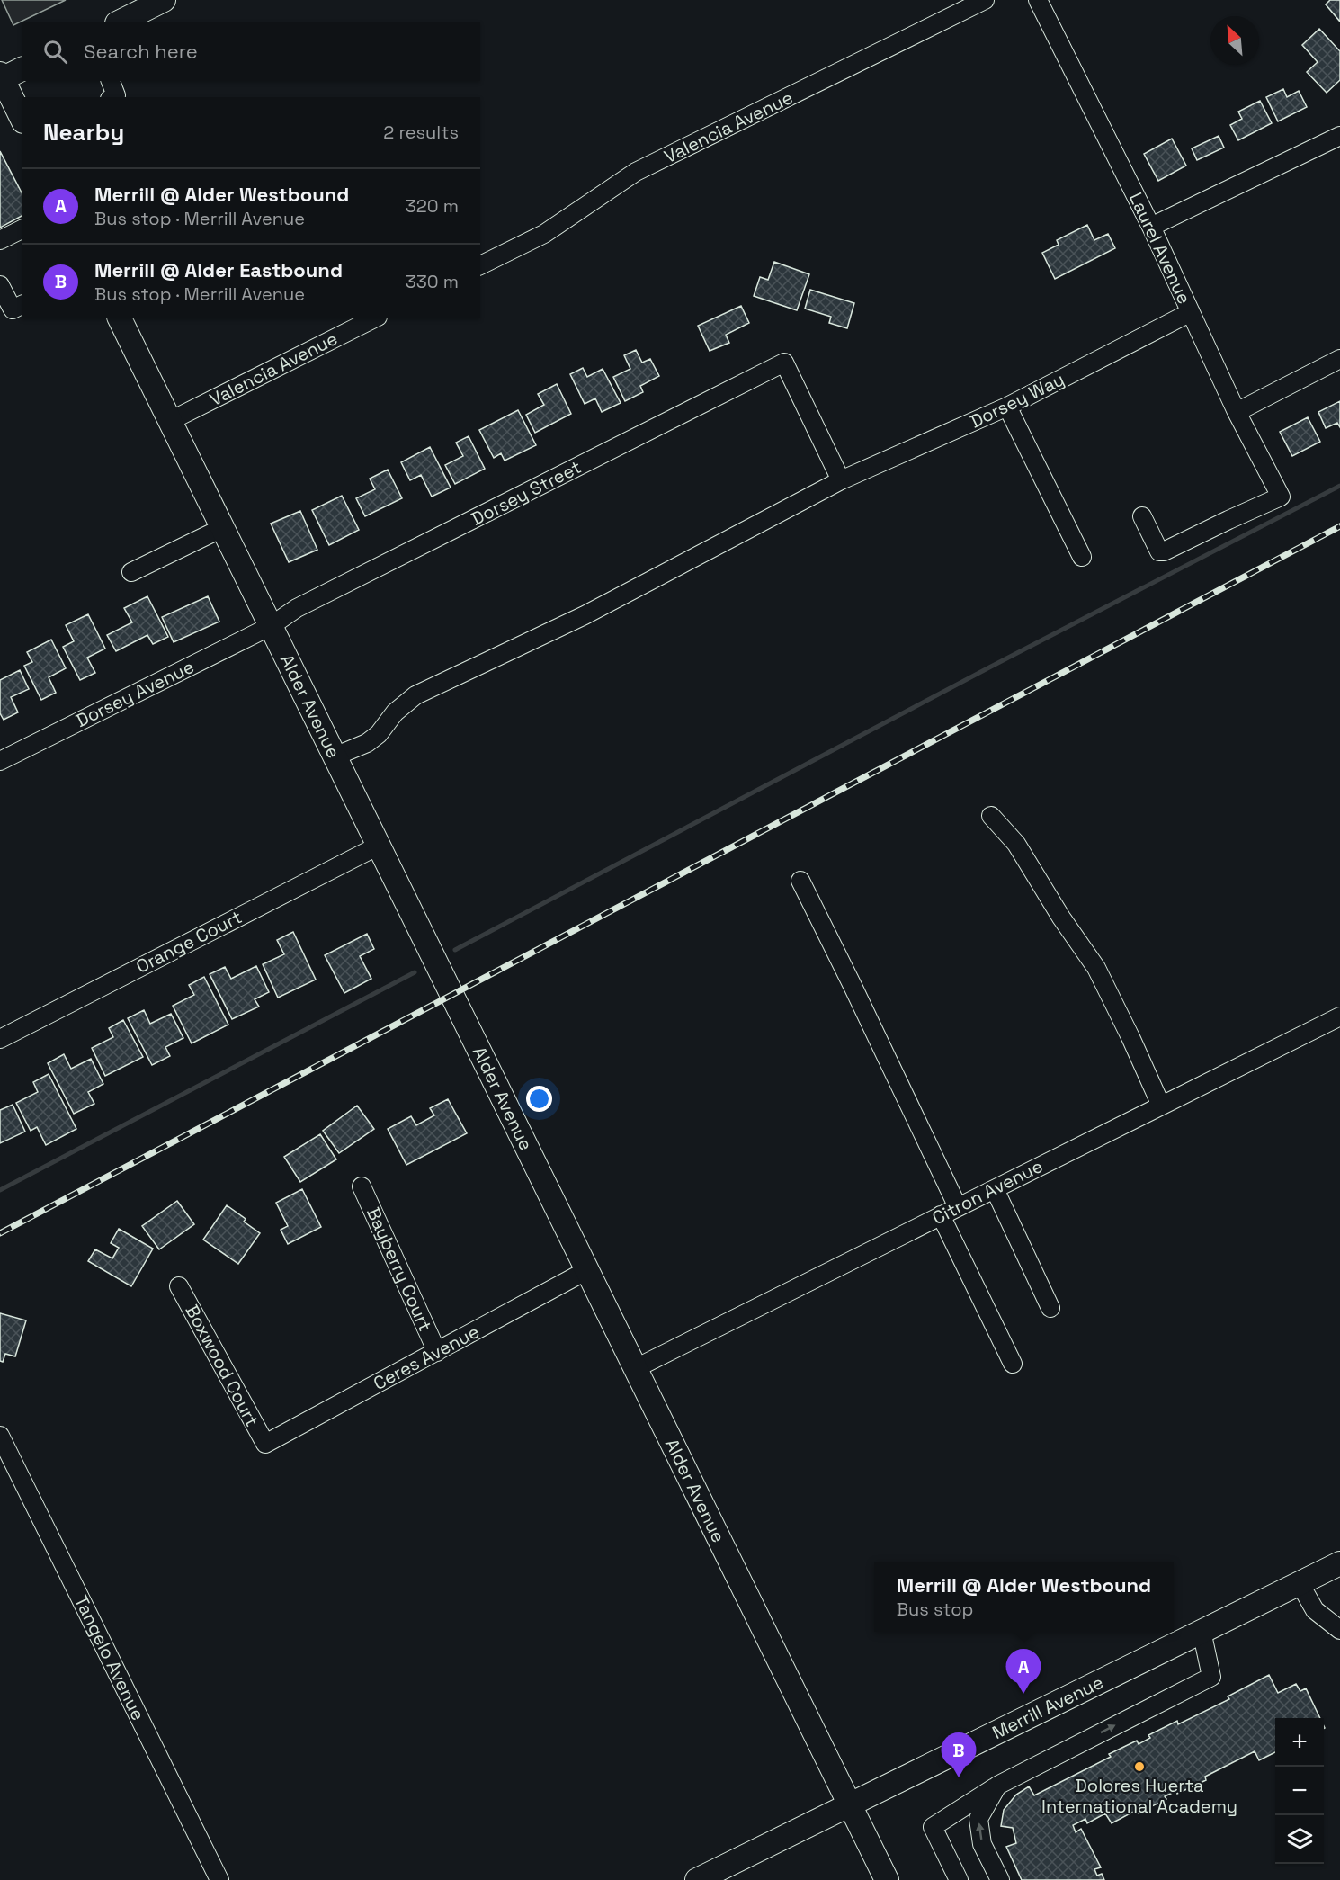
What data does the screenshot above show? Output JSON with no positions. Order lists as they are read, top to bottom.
{
  "streets": {
    "main road": ["Alder Avenue", "Merrill Avenue"],
    "street": [
      "Valencia Avenue",
      "Laurel Avenue",
      "Dorsey Way",
      "Dorsey Street",
      "Dorsey Avenue",
      "Orange Court",
      "Citron Avenue",
      "Bayberry Court",
      "Ceres Avenue",
      "Boxwood Court",
      "Tangelo Avenue"
    ]
  },
  "crossings": [
    ["Valencia Avenue", "Alder Avenue"],
    ["Laurel Avenue", "Dorsey Way"],
    ["Dorsey Way", "Dorsey Street"],
    ["Dorsey Way", "Alder Avenue"],
    ["Dorsey Street", "Dorsey Avenue"],
    ["Dorsey Street", "Alder Avenue"],
    ["Dorsey Avenue", "Alder Avenue"],
    ["Alder Avenue", "Orange Court"],
    ["Alder Avenue", "Citron Avenue"],
    ["Alder Avenue", "Ceres Avenue"],
    ["Alder Avenue", "Merrill Avenue"],
    ["Bayberry Court", "Ceres Avenue"],
    ["Ceres Avenue", "Boxwood Court"]
  ],
  "places": ["Dolores Huerta International Academy"],
  "north": "top left",
  "page": {
    "search": "Search here",
    "heading": ["Nearby", "2 results"],
    "list": [
      {
        "mark": "A",
        "name": "Merrill @ Alder Westbound",
        "note": "Bus stop · Merrill Avenue",
        "value": "320 m"
      },
      {
        "mark": "B",
        "name": "Merrill @ Alder Eastbound",
        "note": "Bus stop · Merrill Avenue",
        "value": "330 m"
      }
    ],
    "popup": ["Merrill @ Alder Westbound", "Bus stop"],
    "pins": ["A", "B"],
    "map_buttons": ["+", "−"]
  }
}
